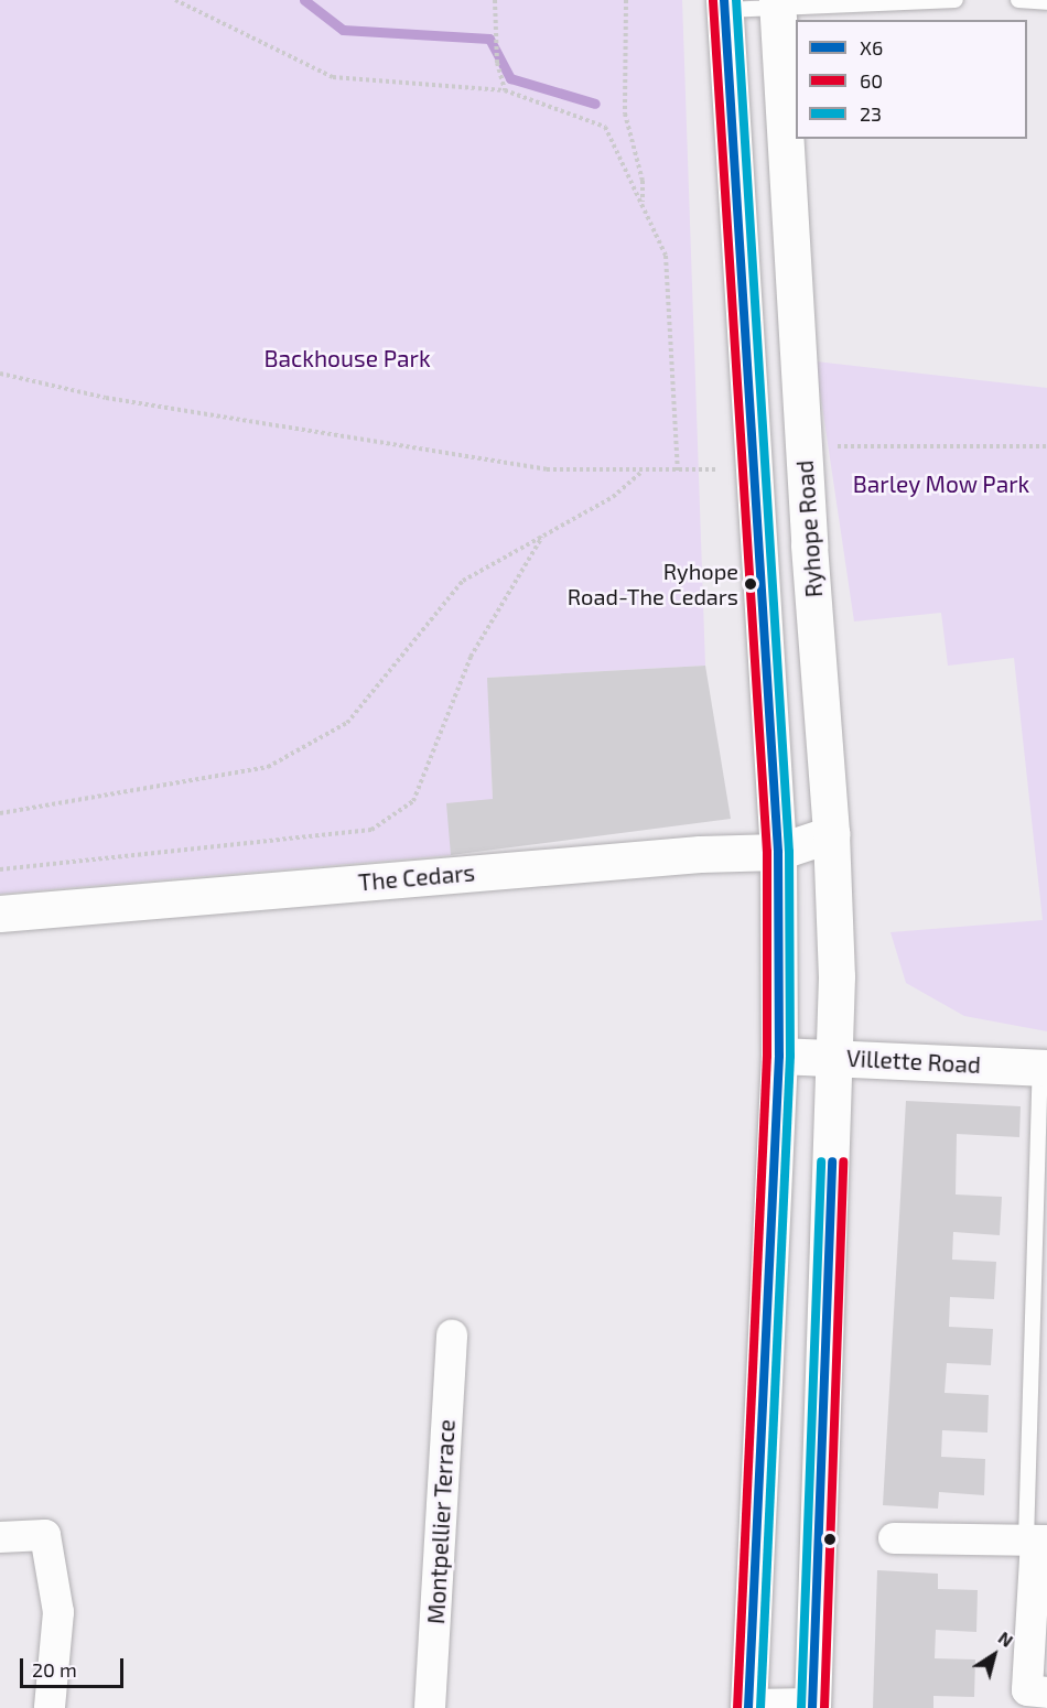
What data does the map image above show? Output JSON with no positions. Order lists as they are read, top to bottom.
{
  "streets": {
    "main road": ["Ryhope Road", "The Cedars", "Villette Road"],
    "street": ["Montpellier Terrace"]
  },
  "crossings": [
    ["Ryhope Road", "The Cedars"],
    ["Ryhope Road", "Villette Road"]
  ],
  "parks": ["Backhouse Park", "Barley Mow Park"],
  "places": ["Ryhope Road-The Cedars"],
  "lines": ["transit line X6", "transit line 23", "transit line 60"],
  "legend": ["X6", "60", "23"],
  "scale_bar": "20 m",
  "north": "top right"
}
